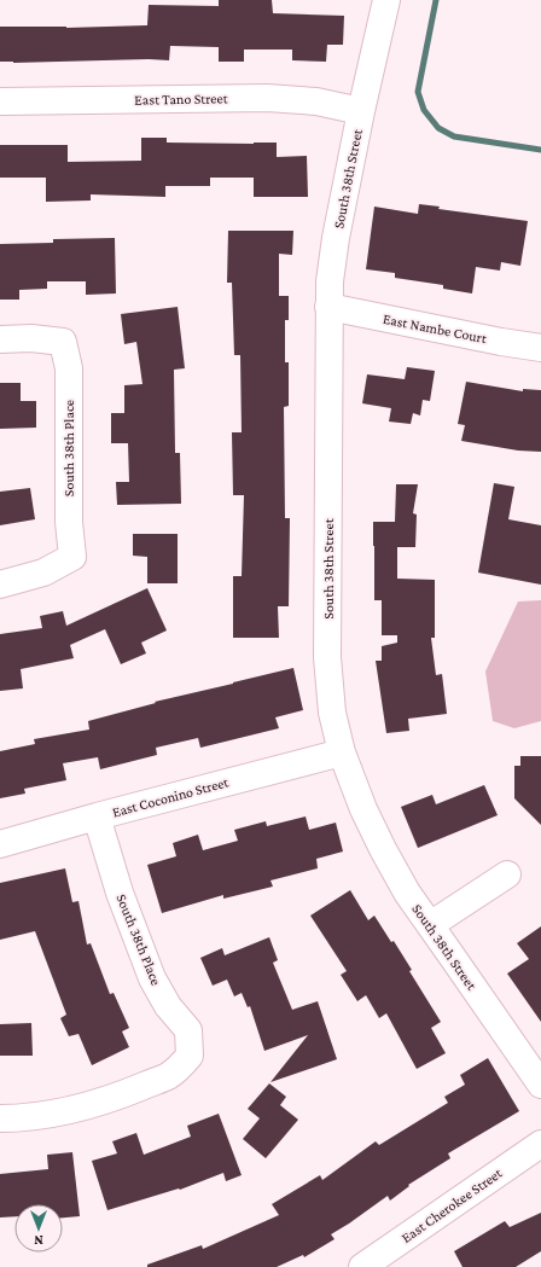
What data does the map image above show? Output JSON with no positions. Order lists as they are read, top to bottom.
{
  "streets": {
    "street": [
      "East Tano Street",
      "South 38th Street",
      "East Nambe Court",
      "South 38th Place",
      "East Coconino Street",
      "East Cherokee Street"
    ]
  },
  "crossings": [
    ["East Tano Street", "South 38th Street"],
    ["South 38th Street", "East Nambe Court"],
    ["South 38th Street", "East Coconino Street"],
    ["South 38th Place", "East Coconino Street"]
  ],
  "north": "bottom"
}
